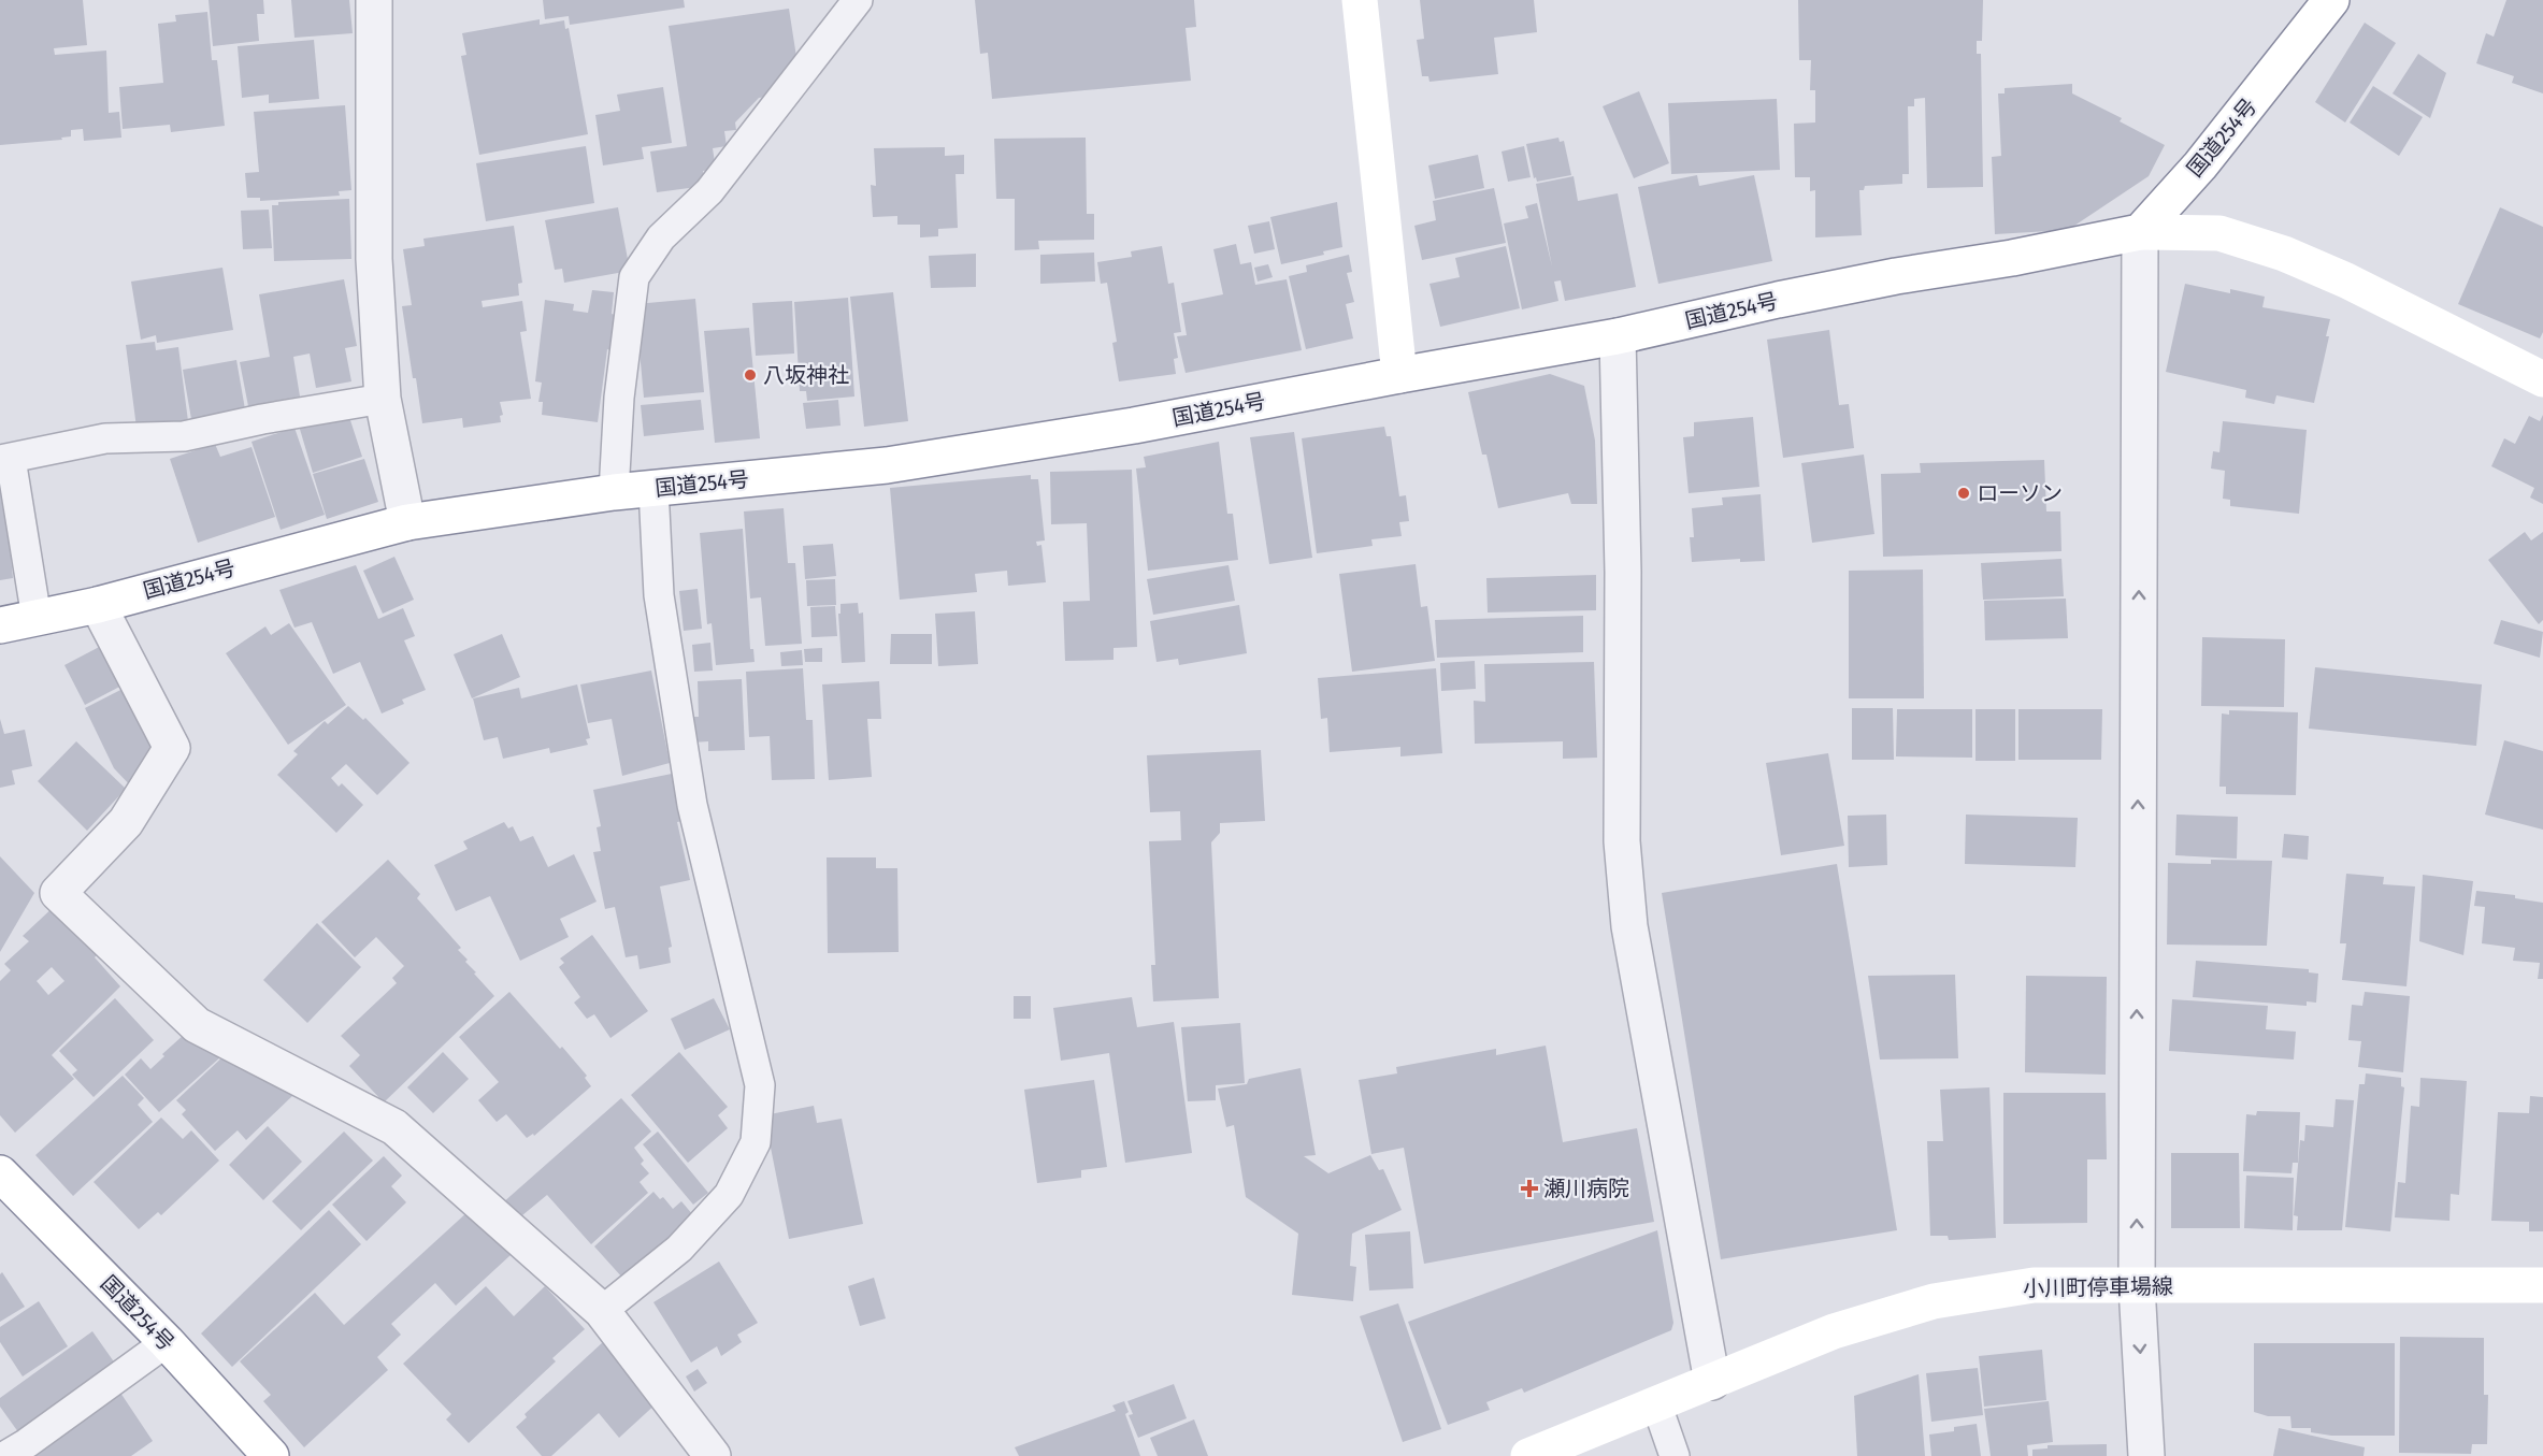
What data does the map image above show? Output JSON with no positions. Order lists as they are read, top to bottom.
{
  "streets": {
    "main road": ["国道254号", "小川町停車場線"]
  },
  "places": {
    "other": ["八坂神社", "ローソン"],
    "health": ["瀬川病院"]
  }
}
